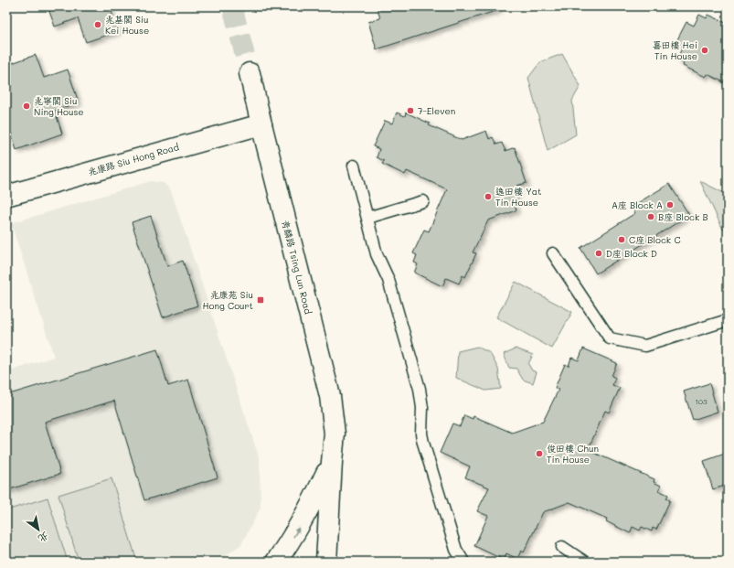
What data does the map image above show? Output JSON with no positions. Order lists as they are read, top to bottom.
{
  "streets": {
    "street": ["兆康路 Siu Hong Road", "青麟路 Tsing Lun Road"]
  },
  "crossings": [
    ["兆康路 Siu Hong Road", "青麟路 Tsing Lun Road"]
  ],
  "places": {
    "other": [
      "兆基閣 Siu Kei House",
      "喜田樓 Hei Tin House",
      "兆寧閣 Siu Ning House",
      "7-Eleven",
      "逸田樓 Yat Tin House",
      "A座 Block A",
      "B座 Block B",
      "C座 Block C",
      "D座 Block D",
      "俊田樓 Chun Tin House"
    ],
    "transit": ["兆康苑 Siu Hong Court"]
  },
  "house_numbers": ["103"],
  "north": "bottom right"
}
